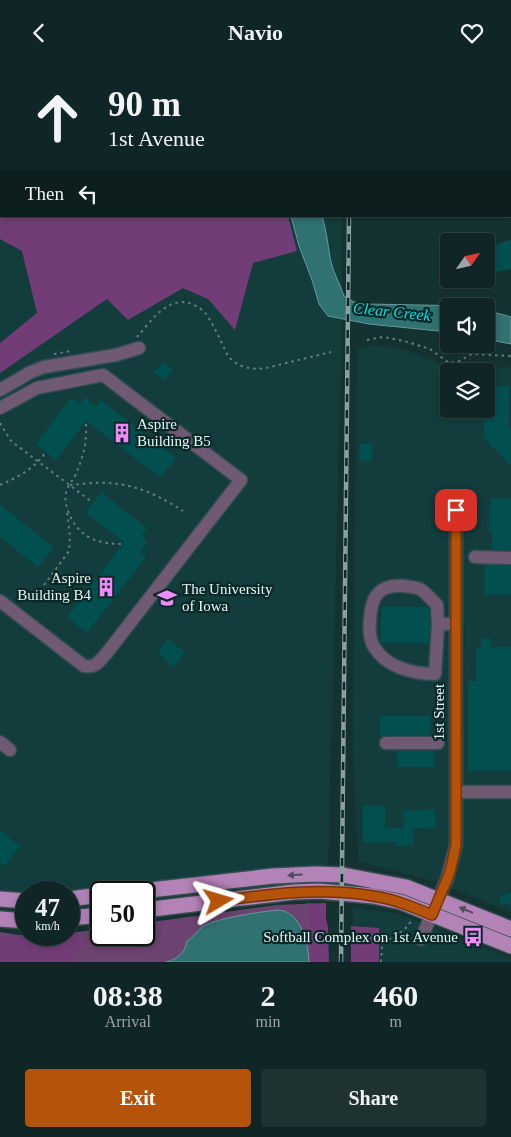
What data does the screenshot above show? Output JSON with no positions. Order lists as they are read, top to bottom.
{
  "streets": {
    "street": ["1st Street"]
  },
  "water": ["Clear Creek"],
  "places": {
    "building": ["Aspire Building B5", "Aspire Building B4"],
    "school or university": ["The University of Iowa"],
    "bus stop": ["Softball Complex on 1st Avenue"]
  },
  "north": "top right",
  "page": {
    "header": "Navio",
    "turn": ["90 m", "1st Avenue"],
    "then": "Then",
    "speed": "47 km/h",
    "limit": "50",
    "eta": [
      "08:38",
      "Arrival",
      "2",
      "min",
      "460",
      "m"
    ],
    "buttons": ["Exit", "Share"]
  }
}
